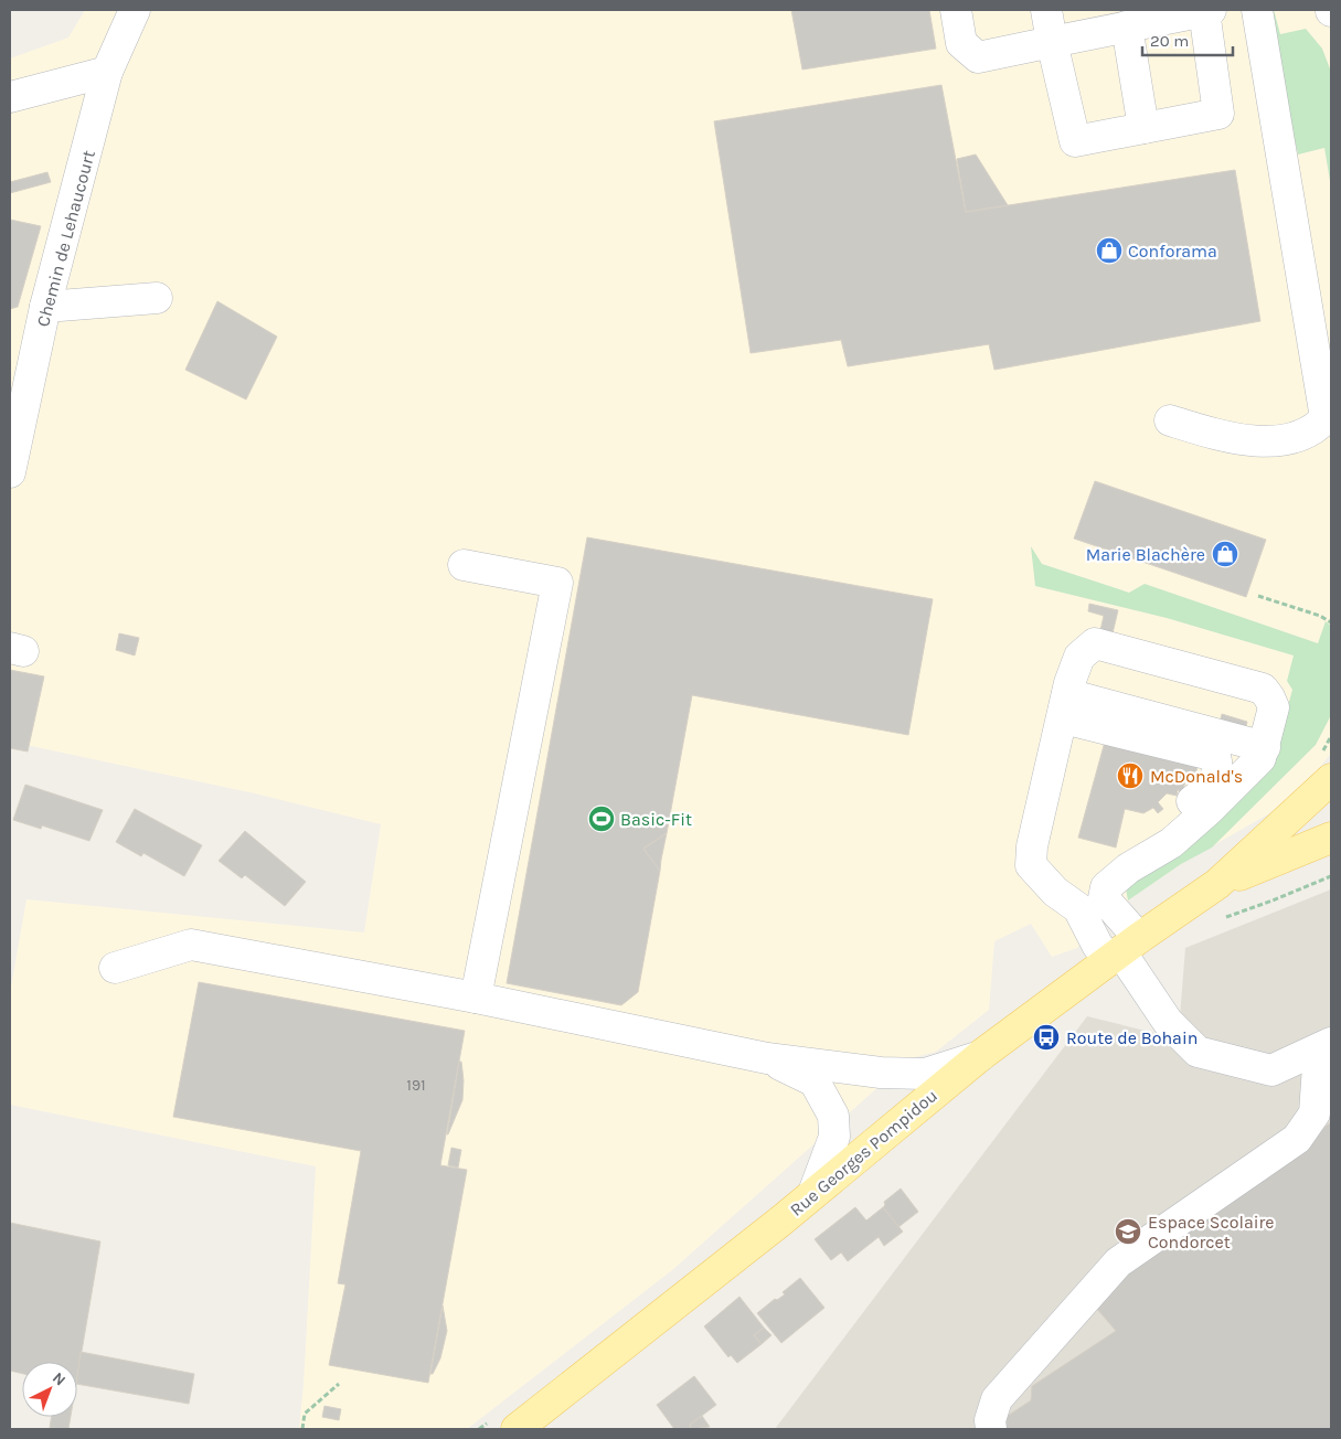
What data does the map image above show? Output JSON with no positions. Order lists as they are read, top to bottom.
{
  "streets": {
    "main road": ["Rue Georges Pompidou"],
    "street": ["Chemin de Lehaucourt"]
  },
  "places": {
    "shop": ["Conforama", "Marie Blachère"],
    "restaurant": ["McDonald's"],
    "sports": ["Basic-Fit"],
    "bus stop": ["Route de Bohain"],
    "school or university": ["Espace Scolaire Condorcet"]
  },
  "house_numbers": ["191"],
  "scale_bar": "20 m",
  "north": "top right"
}
